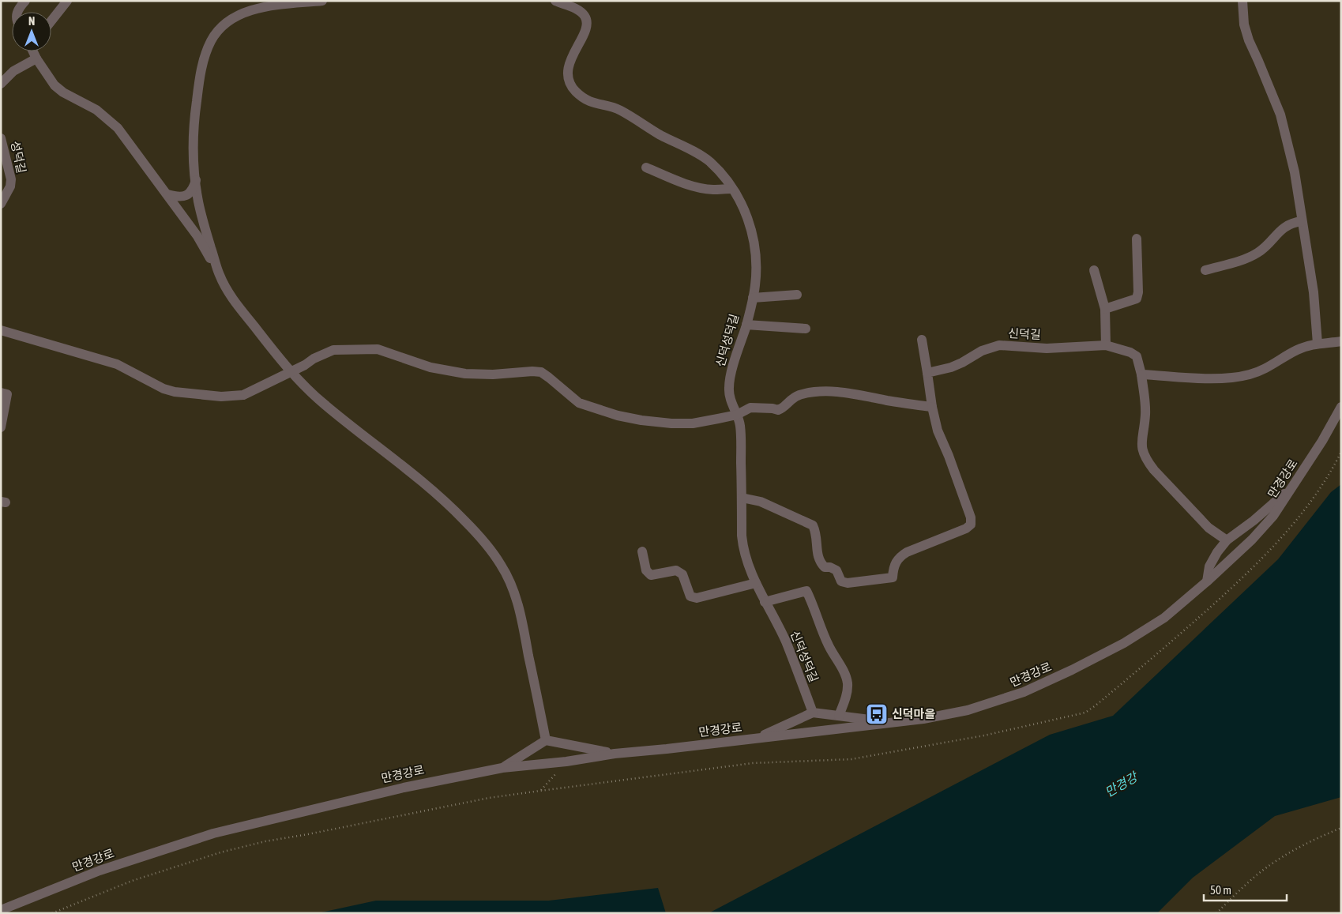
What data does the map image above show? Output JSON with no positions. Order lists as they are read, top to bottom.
{
  "streets": {
    "street": [
      "성덕길",
      "신덕길",
      "신덕성덕길",
      "만경강로"
    ]
  },
  "water": ["만경강"],
  "places": {
    "bus stop": ["신덕마을"]
  },
  "scale_bar": "50 m",
  "north": "top"
}
